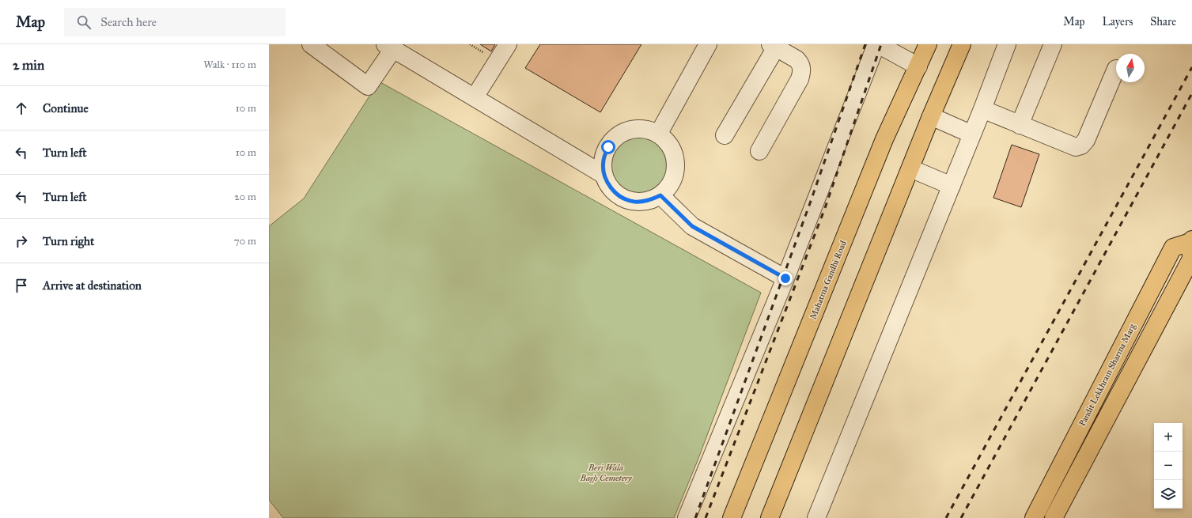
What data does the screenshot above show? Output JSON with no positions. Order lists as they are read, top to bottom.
{
  "streets": {
    "main road": ["Mahatma Gandhi Road", "Pandit Lekkhram Sharma Marg"]
  },
  "parks": ["Beri Wala Bagh Cemetery"],
  "north": "top",
  "page": {
    "header": "Map",
    "search": "Search here",
    "nav": ["Map", "Layers", "Share"],
    "heading": ["2 min", "Walk · 110 m"],
    "list": [
      ["Continue", "10 m"],
      ["Turn left", "10 m"],
      ["Turn left", "20 m"],
      ["Turn right", "70 m"],
      "Arrive at destination"
    ],
    "map_buttons": ["+", "−"]
  }
}
